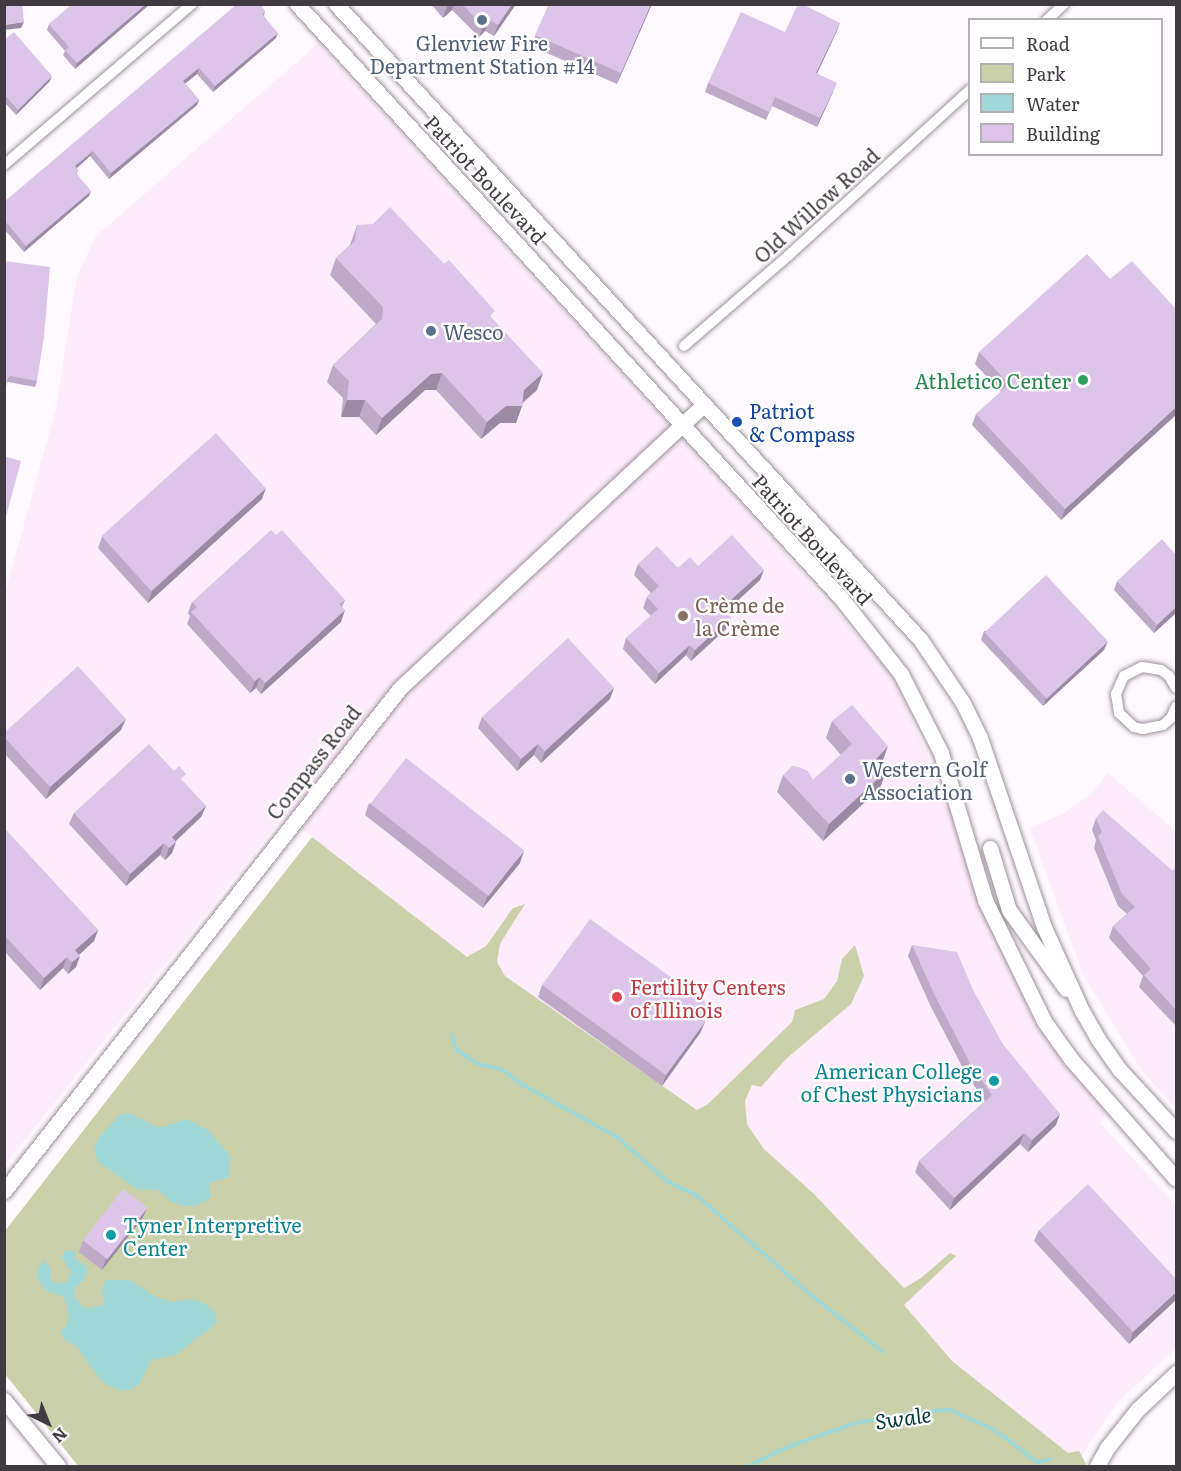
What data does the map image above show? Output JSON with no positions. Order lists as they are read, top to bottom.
{
  "streets": {
    "main road": ["Patriot Boulevard", "Compass Road"],
    "street": ["Old Willow Road"]
  },
  "crossings": [
    ["Patriot Boulevard", "Compass Road"]
  ],
  "water": ["Swale"],
  "places": [
    "Glenview Fire Department Station #14",
    "Wesco",
    "Athletico Center",
    "Patriot & Compass",
    "Crème de la Crème",
    "Western Golf Association",
    "Fertility Centers of Illinois",
    "American College of Chest Physicians",
    "Tyner Interpretive Center"
  ],
  "legend": [
    "Road",
    "Park",
    "Water",
    "Building"
  ],
  "north": "bottom right"
}
